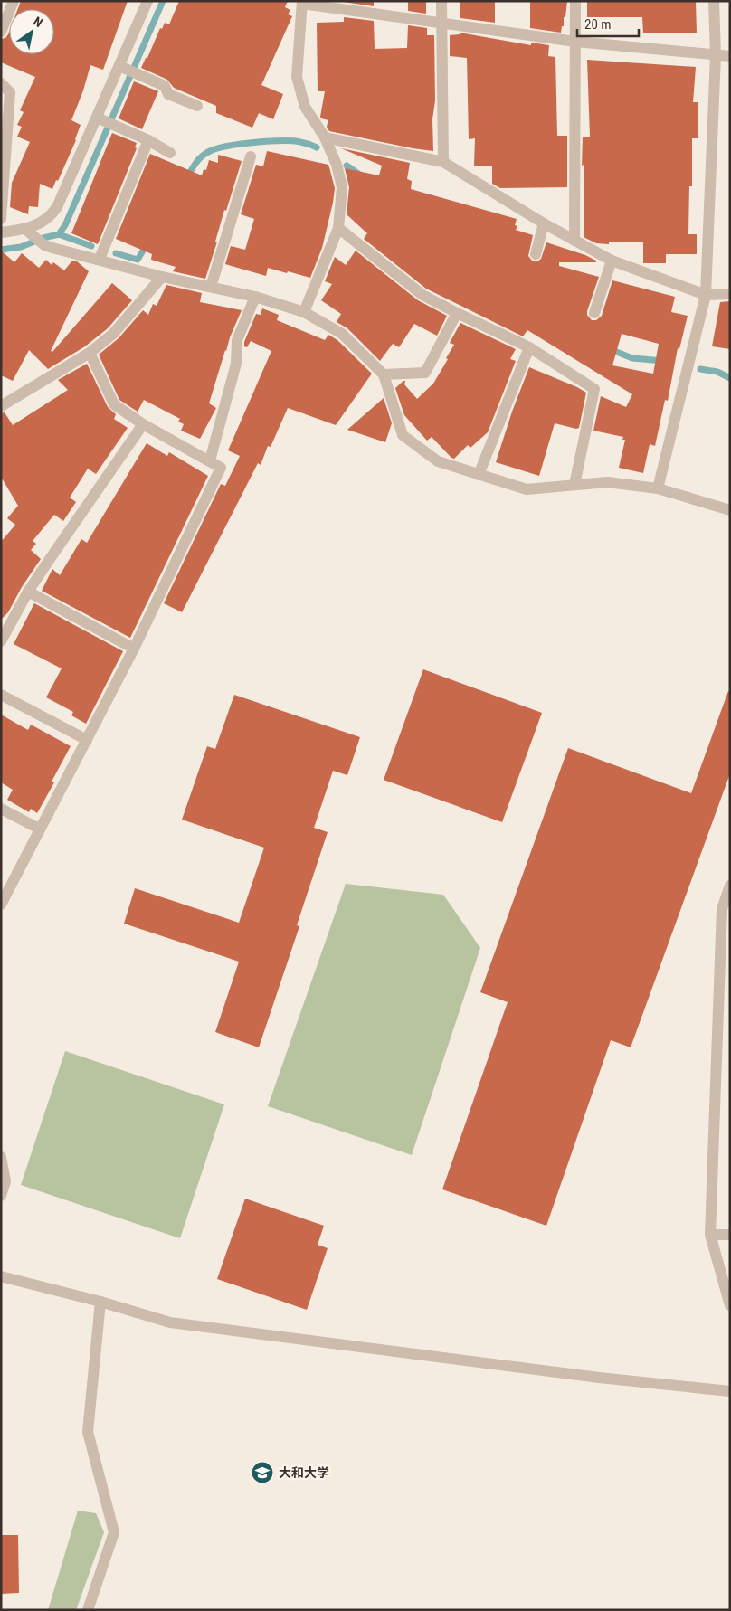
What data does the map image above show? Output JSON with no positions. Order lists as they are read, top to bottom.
{
  "places": {
    "school or university": ["大和大学"]
  },
  "scale_bar": "20 m",
  "north": "top right"
}
